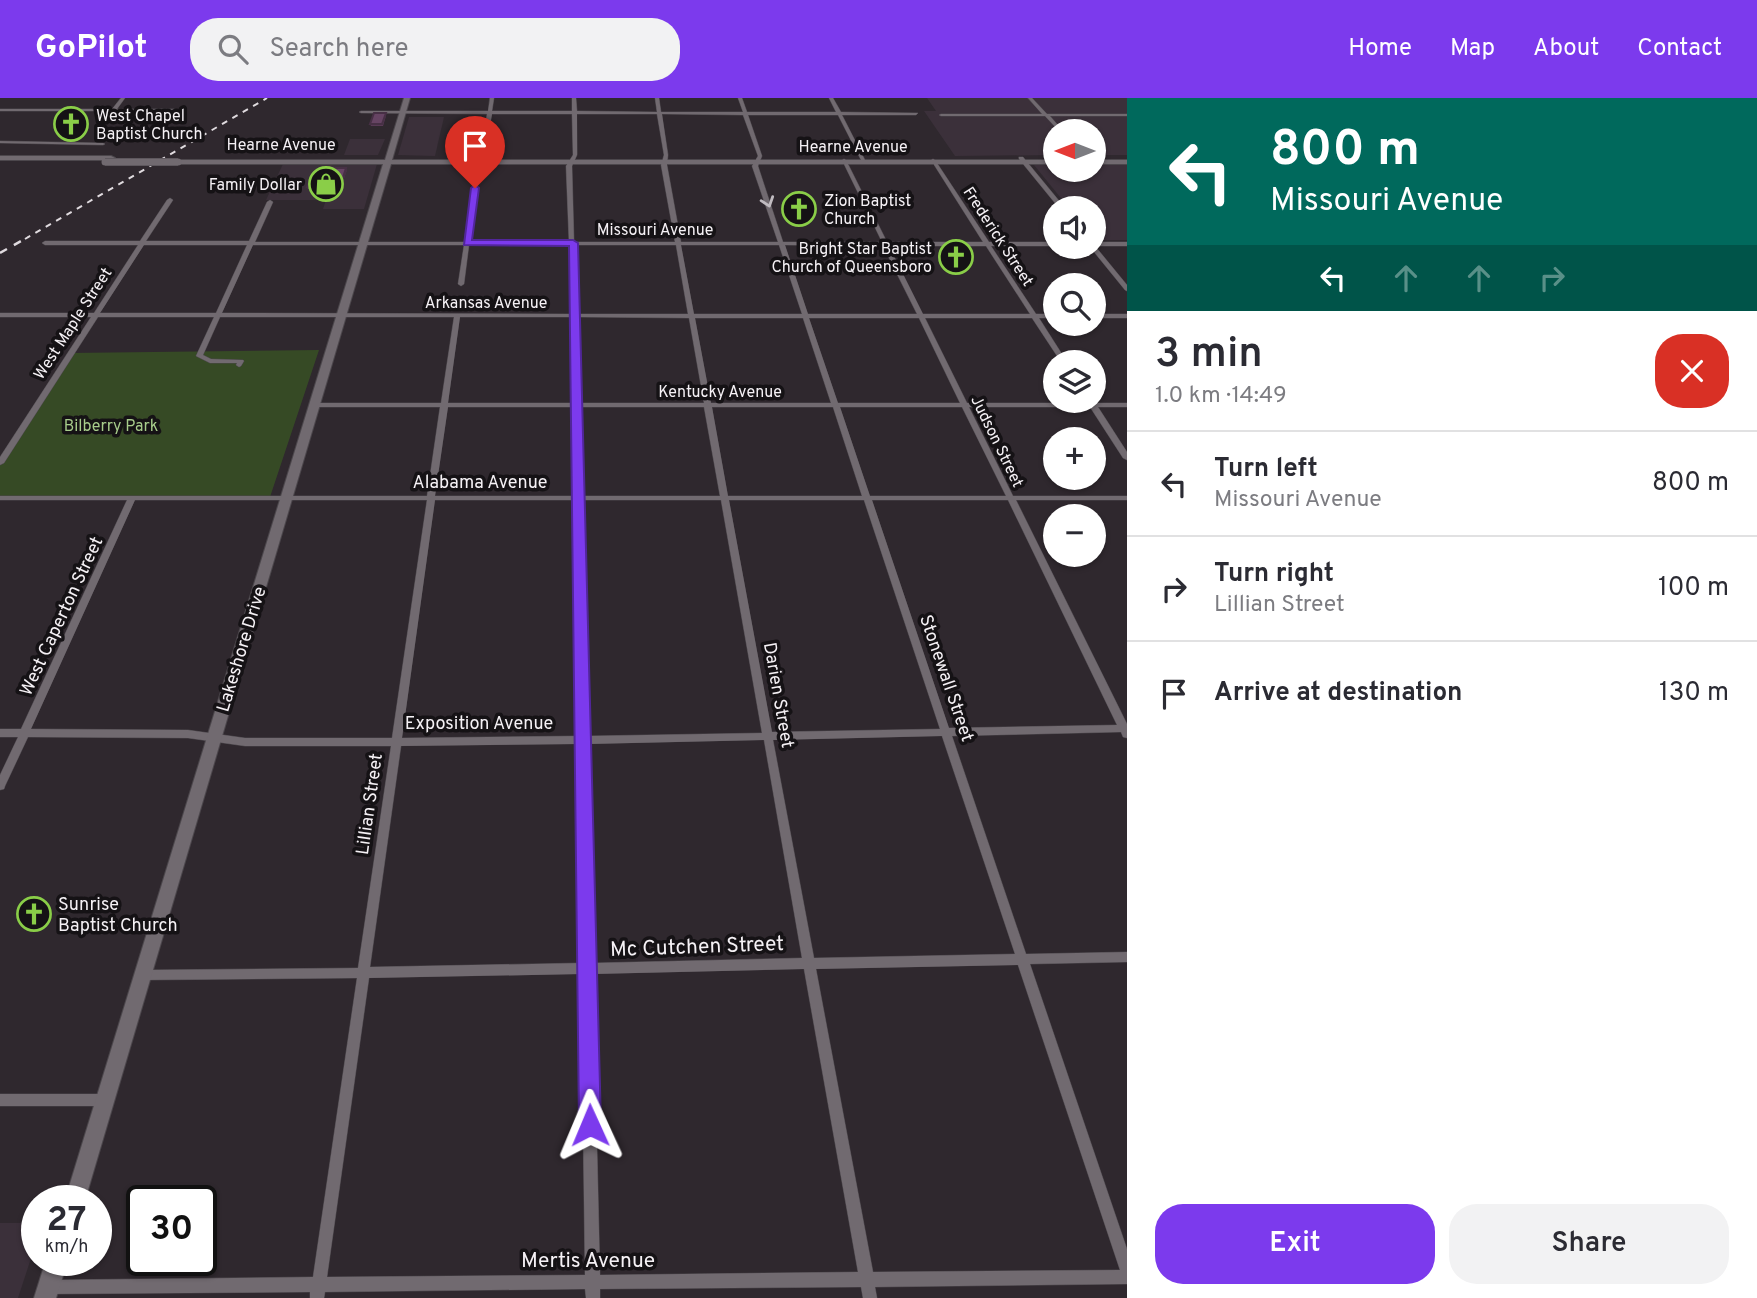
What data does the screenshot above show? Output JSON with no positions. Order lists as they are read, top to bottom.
{
  "streets": {
    "main road": ["Hearne Avenue", "Lakeshore Drive"],
    "street": [
      "Missouri Avenue",
      "Frederick Street",
      "Arkansas Avenue",
      "West Maple Street",
      "Kentucky Avenue",
      "Judson Street",
      "Alabama Avenue",
      "West Caperton Street",
      "Stonewall Street",
      "Darien Street",
      "Exposition Avenue",
      "Lillian Street",
      "Mc Cutchen Street",
      "Mertis Avenue"
    ]
  },
  "crossings": [
    ["Hearne Avenue", "Frederick Street"],
    ["Hearne Avenue", "Judson Street"],
    ["Hearne Avenue", "Lakeshore Drive"],
    ["Hearne Avenue", "Stonewall Street"],
    ["Hearne Avenue", "Darien Street"],
    ["Missouri Avenue", "Frederick Street"],
    ["Missouri Avenue", "West Maple Street"],
    ["Missouri Avenue", "Judson Street"],
    ["Missouri Avenue", "Lakeshore Drive"],
    ["Missouri Avenue", "Stonewall Street"],
    ["Missouri Avenue", "Darien Street"],
    ["Frederick Street", "Arkansas Avenue"],
    ["Arkansas Avenue", "West Maple Street"],
    ["Arkansas Avenue", "Judson Street"],
    ["Arkansas Avenue", "Lakeshore Drive"],
    ["Arkansas Avenue", "Stonewall Street"],
    ["Arkansas Avenue", "Darien Street"],
    ["Arkansas Avenue", "Lillian Street"],
    ["Kentucky Avenue", "Judson Street"],
    ["Kentucky Avenue", "Lakeshore Drive"],
    ["Kentucky Avenue", "Stonewall Street"],
    ["Kentucky Avenue", "Darien Street"],
    ["Kentucky Avenue", "Lillian Street"],
    ["Judson Street", "Alabama Avenue"],
    ["Judson Street", "Exposition Avenue"],
    ["Alabama Avenue", "West Caperton Street"],
    ["Alabama Avenue", "Lakeshore Drive"],
    ["Alabama Avenue", "Stonewall Street"],
    ["Alabama Avenue", "Darien Street"],
    ["Alabama Avenue", "Lillian Street"],
    ["West Caperton Street", "Exposition Avenue"],
    ["Lakeshore Drive", "Exposition Avenue"],
    ["Lakeshore Drive", "Mc Cutchen Street"],
    ["Stonewall Street", "Exposition Avenue"],
    ["Stonewall Street", "Mc Cutchen Street"],
    ["Darien Street", "Exposition Avenue"],
    ["Darien Street", "Mc Cutchen Street"],
    ["Darien Street", "Mertis Avenue"],
    ["Exposition Avenue", "Lillian Street"],
    ["Lillian Street", "Mc Cutchen Street"],
    ["Lillian Street", "Mertis Avenue"]
  ],
  "parks": ["Bilberry Park"],
  "places": {
    "church": [
      "West Chapel Baptist Church",
      "Zion Baptist Church",
      "Bright Star Baptist Church of Queensboro",
      "Sunrise Baptist Church"
    ],
    "shop": ["Family Dollar"]
  },
  "north": "left",
  "page": {
    "header": "GoPilot",
    "search": "Search here",
    "nav": [
      "Home",
      "Map",
      "About",
      "Contact"
    ],
    "turn": ["800 m", "Missouri Avenue"],
    "map_buttons": ["+", "−"],
    "heading": ["3 min", "1.0 km · 14:49"],
    "list": [
      {
        "name": "Turn left",
        "note": "Missouri Avenue",
        "value": "800 m"
      },
      {
        "name": "Turn right",
        "note": "Lillian Street",
        "value": "100 m"
      },
      {
        "name": "Arrive at destination",
        "value": "130 m"
      }
    ],
    "speed": "27 km/h",
    "limit": "30",
    "buttons": ["Exit", "Share"]
  }
}
